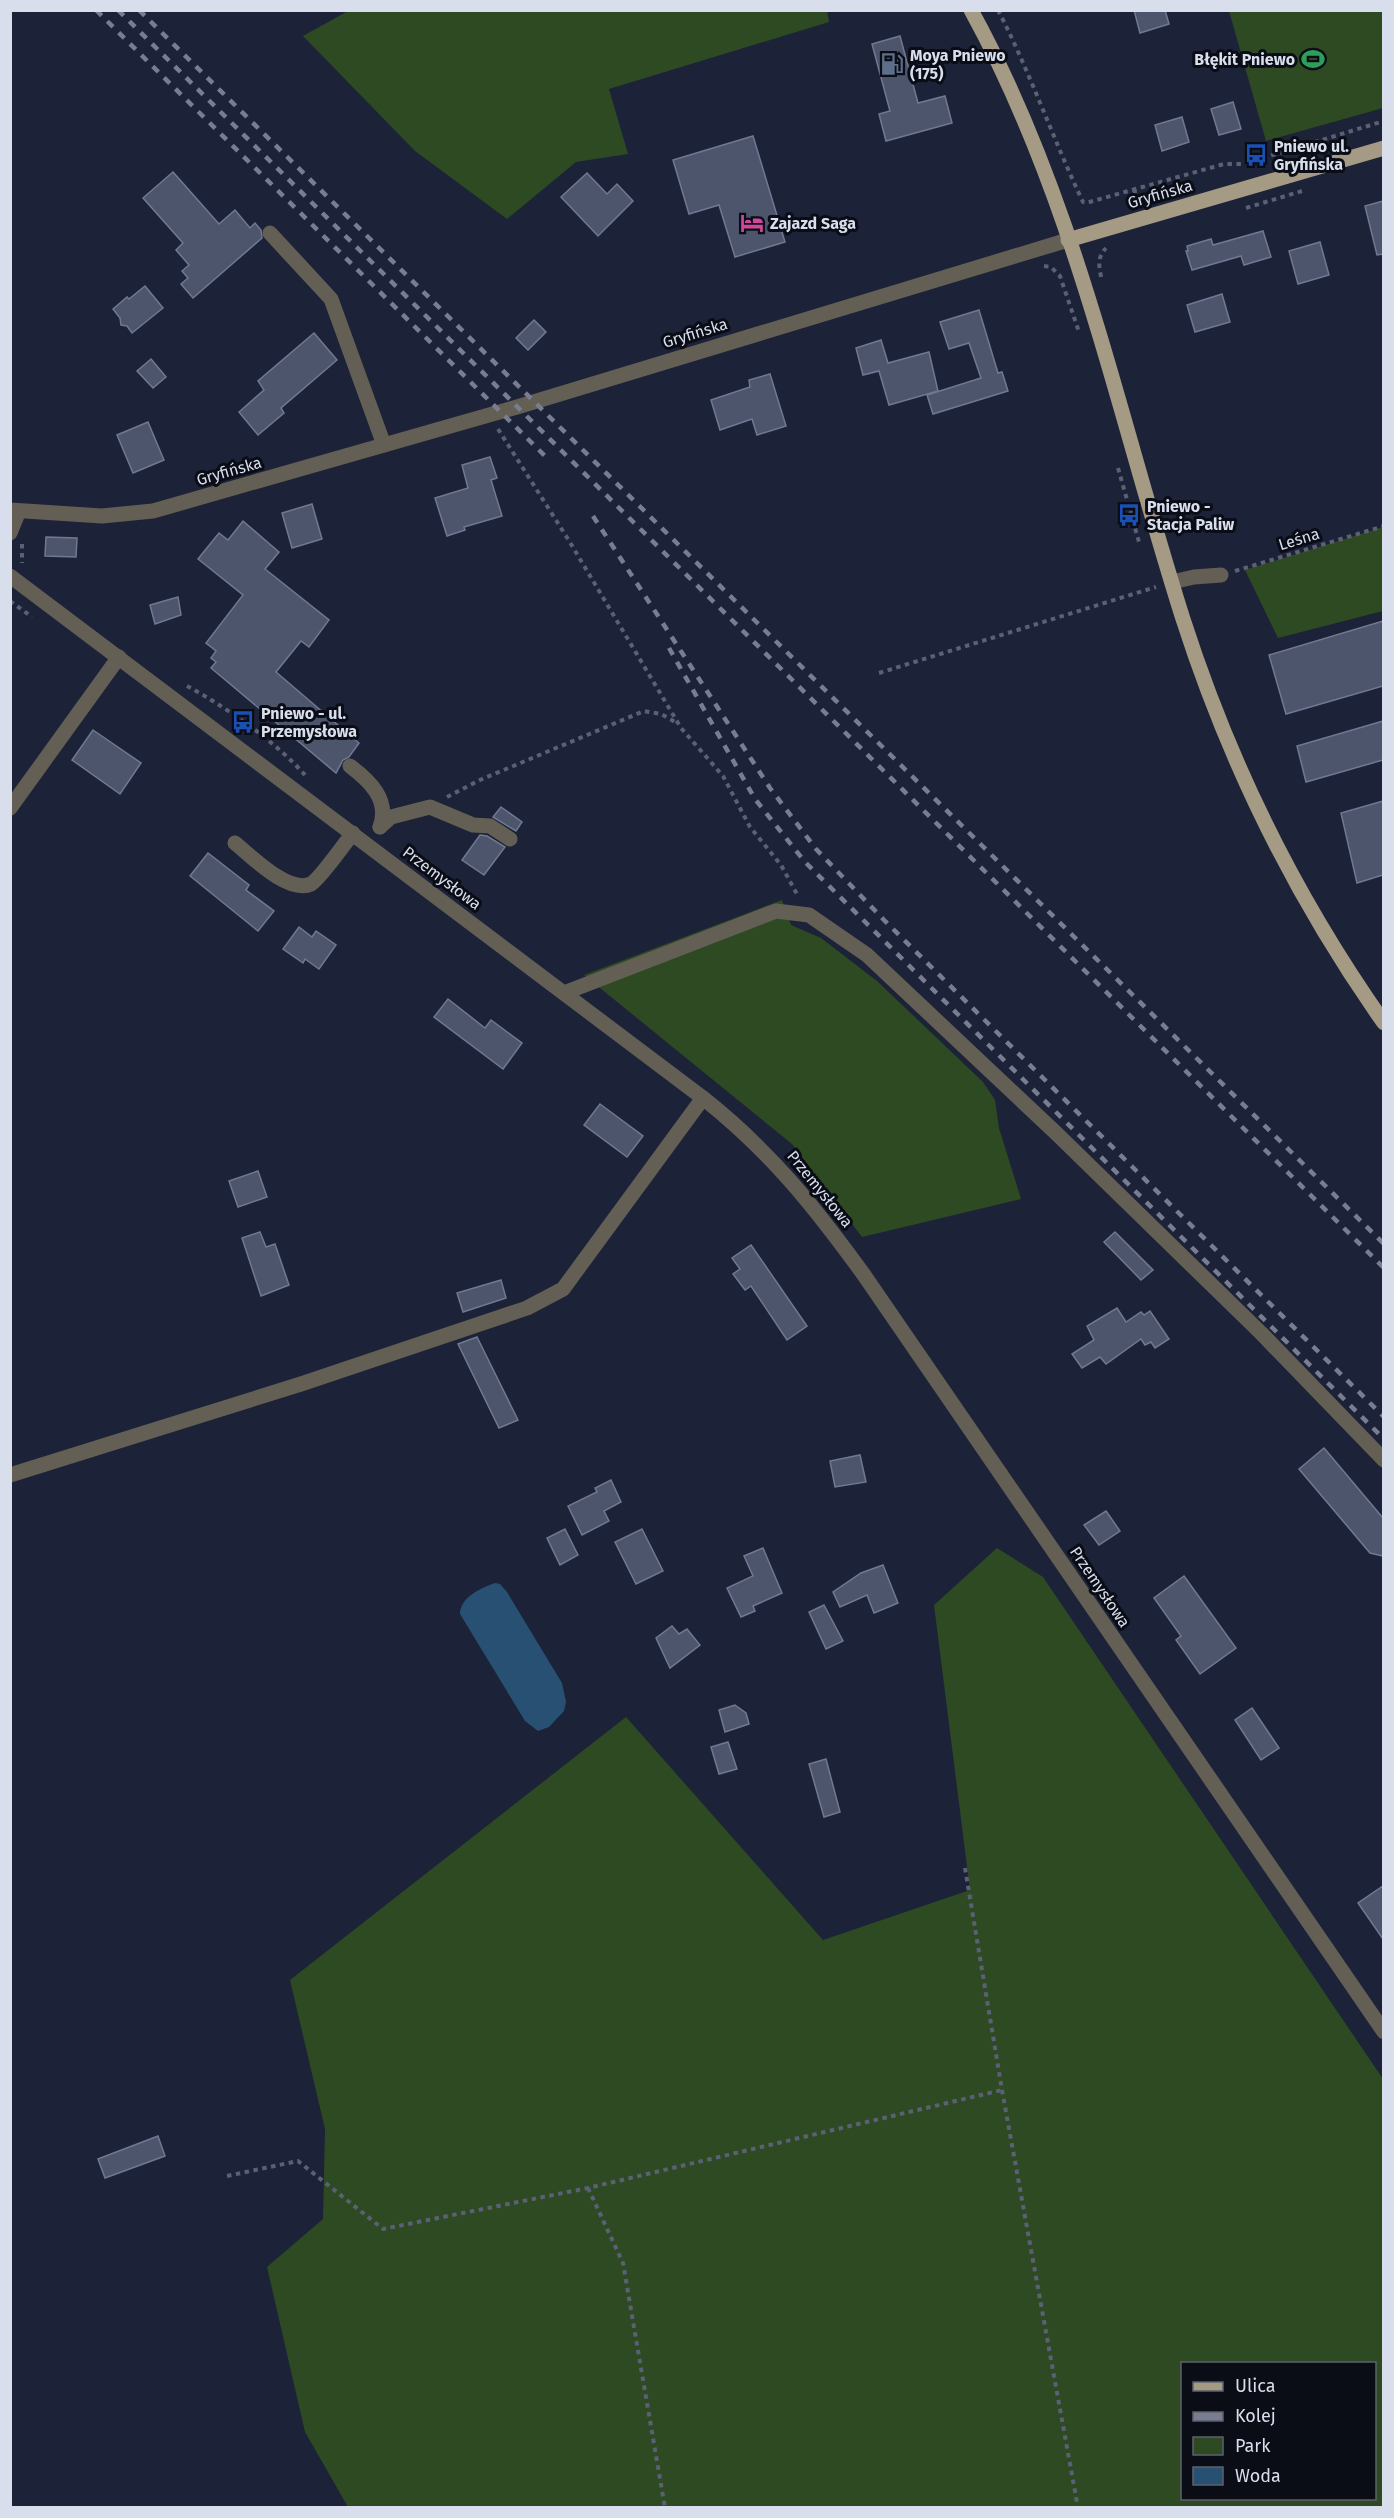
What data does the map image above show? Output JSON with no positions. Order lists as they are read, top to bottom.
{
  "streets": {
    "main road": ["Gryfińska"],
    "street": ["Przemysłowa"],
    "path": ["Leśna"]
  },
  "places": {
    "sports": ["Błękit Pniewo"],
    "fuel station": ["Moya Pniewo (175)"],
    "bus stop": ["Pniewo ul. Gryfińska", "Pniewo - Stacja Paliw", "Pniewo - ul. Przemysłowa"],
    "hotel": ["Zajazd Saga"]
  },
  "legend": [
    "Ulica",
    "Kolej",
    "Park",
    "Woda"
  ]
}
